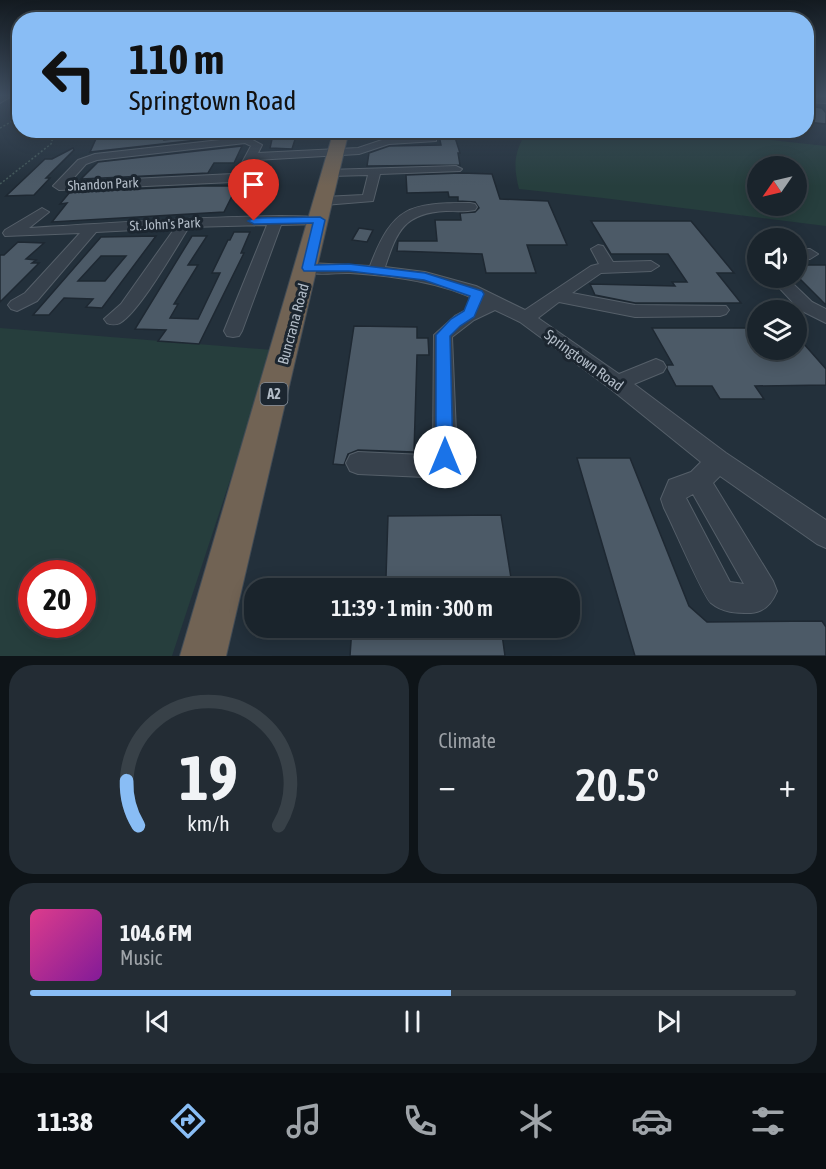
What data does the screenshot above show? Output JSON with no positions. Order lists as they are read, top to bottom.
{
  "streets": {
    "highway": ["Buncrana Road", "A2"],
    "street": ["Shandon Park", "St. John's Park", "Springtown Road"]
  },
  "crossings": [
    ["St. John's Park", "Buncrana Road"],
    ["Buncrana Road", "Springtown Road"]
  ],
  "north": "bottom left",
  "page": {
    "turn": ["110 m", "Springtown Road"],
    "limit": "20",
    "trip": "11:39 · 1 min · 300 m",
    "tile": "Climate",
    "heat": ["−", "20.5°", "+"],
    "song": ["104.6 FM", "Music"],
    "tabs": "11:38",
    "gauge": ["19", "km/h"]
  }
}
